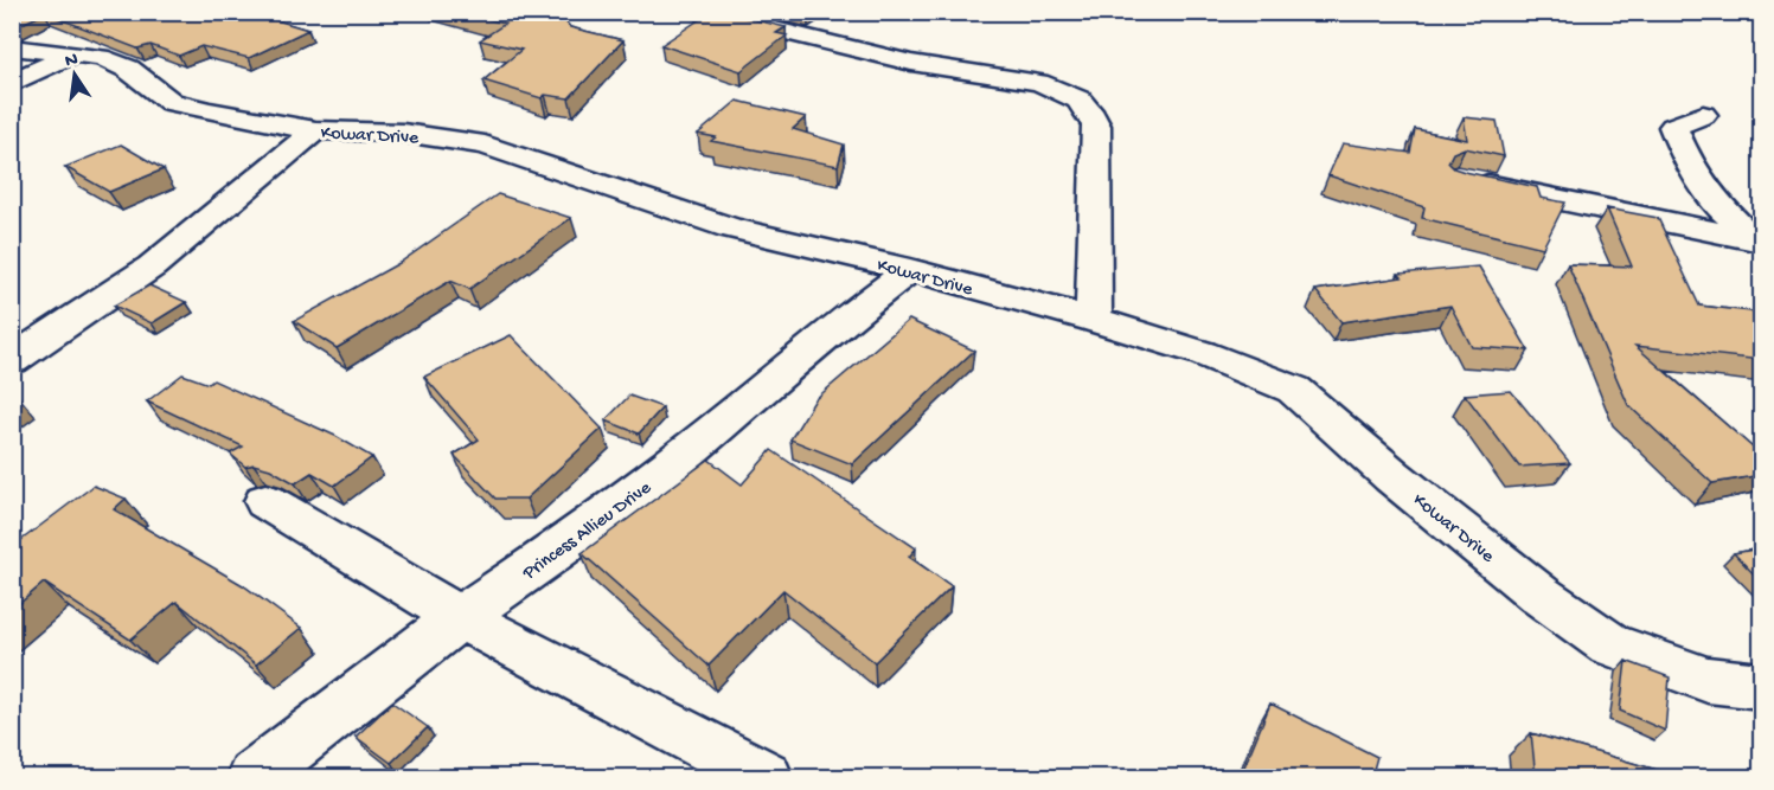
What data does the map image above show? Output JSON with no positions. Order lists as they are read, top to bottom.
{
  "streets": {
    "street": ["Kowar Drive", "Princess Allieu Drive"]
  },
  "crossings": [
    ["Kowar Drive", "Princess Allieu Drive"]
  ],
  "north": "top"
}
